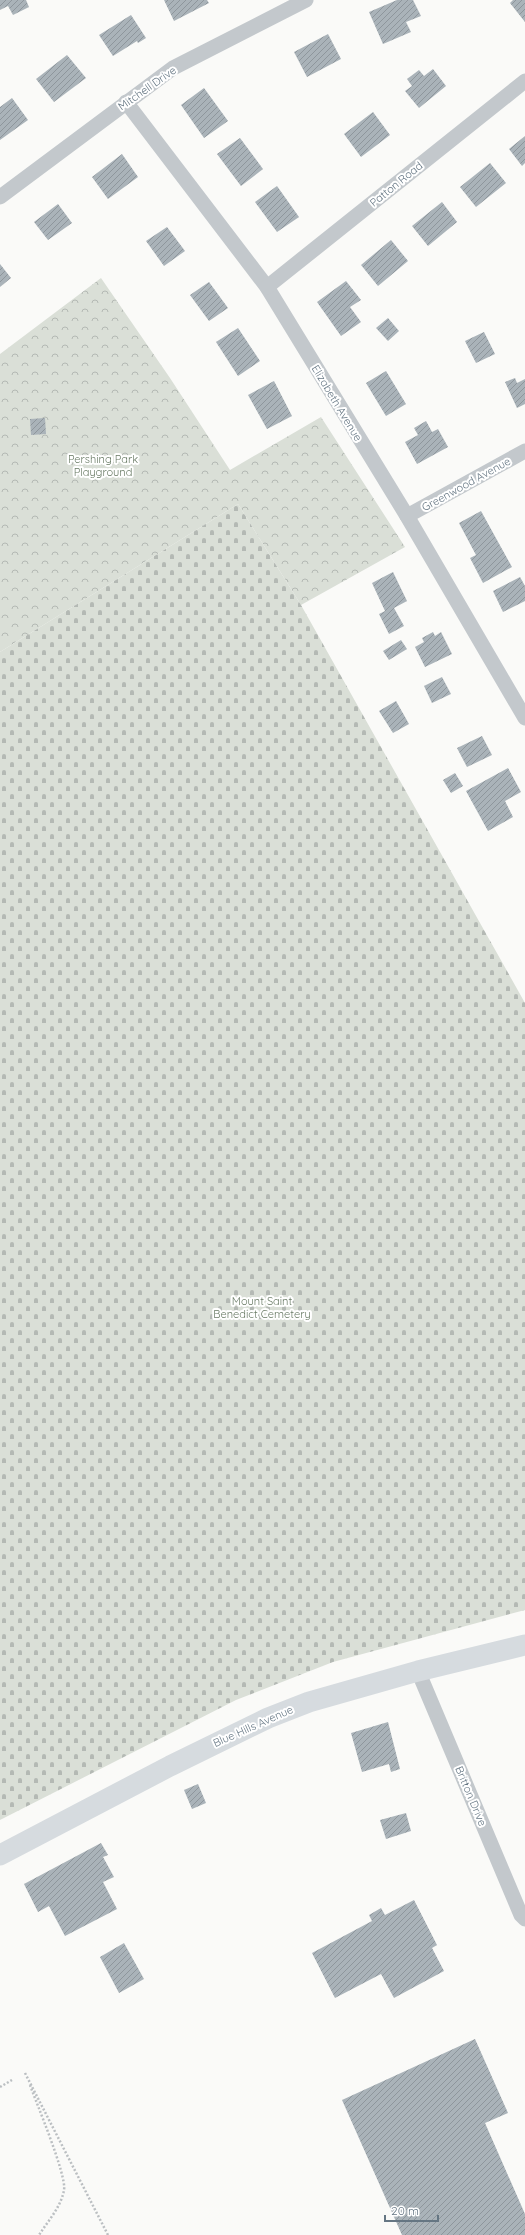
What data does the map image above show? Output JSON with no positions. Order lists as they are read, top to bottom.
{
  "streets": {
    "main road": ["Blue Hills Avenue"],
    "street": [
      "Mitchell Drive",
      "Patton Road",
      "Elizabeth Avenue",
      "Greenwood Avenue",
      "Britton Drive"
    ]
  },
  "crossings": [
    ["Mitchell Drive", "Elizabeth Avenue"],
    ["Patton Road", "Elizabeth Avenue"],
    ["Elizabeth Avenue", "Greenwood Avenue"],
    ["Blue Hills Avenue", "Britton Drive"]
  ],
  "parks": ["Pershing Park Playground", "Mount Saint Benedict Cemetery"],
  "scale_bar": "20 m"
}
